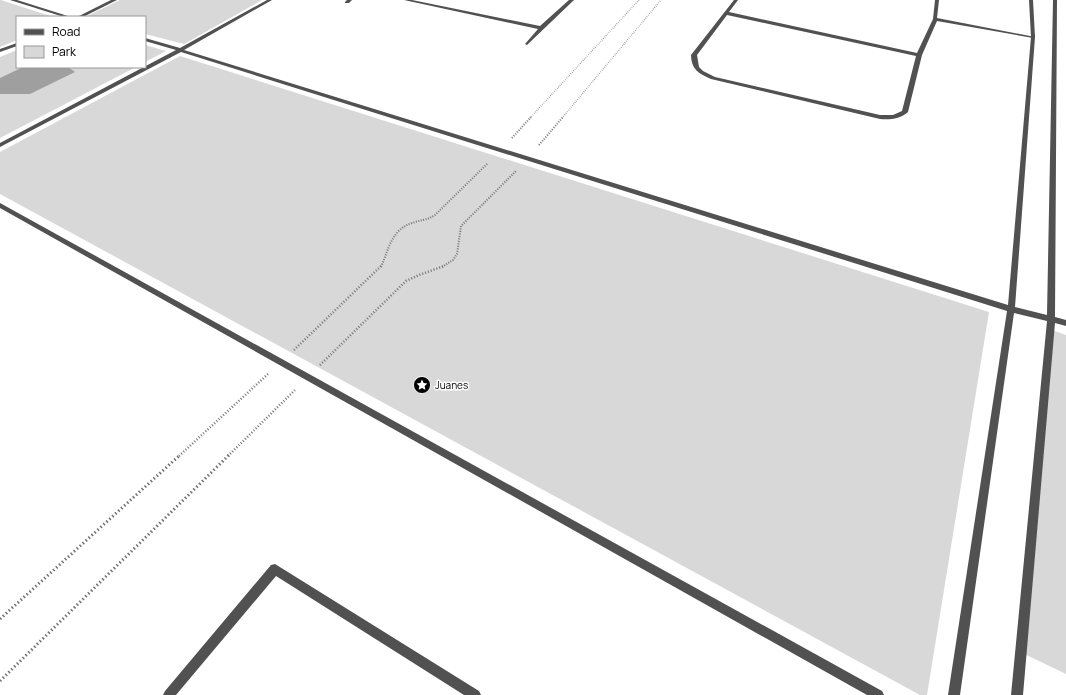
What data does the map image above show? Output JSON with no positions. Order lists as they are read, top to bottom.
{
  "places": {
    "place": ["Juanes"]
  },
  "legend": ["Road", "Park"]
}
